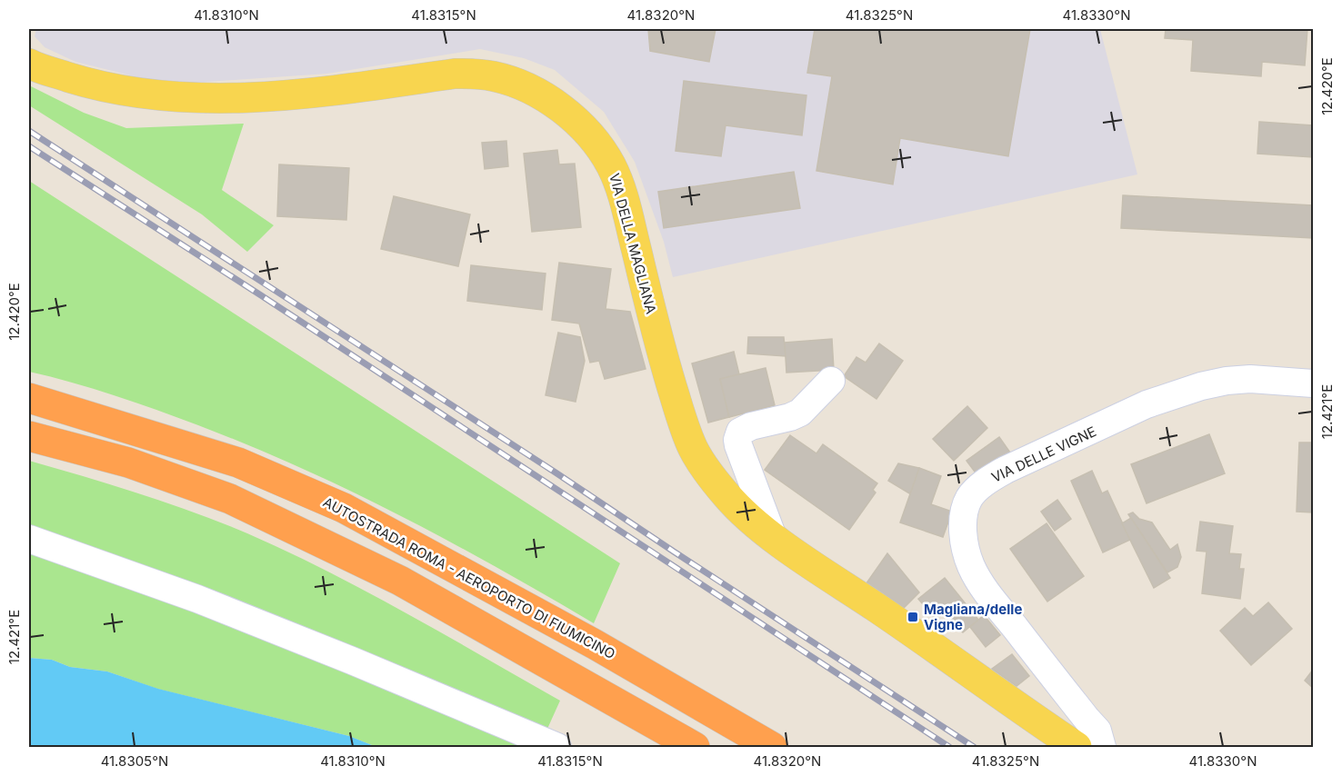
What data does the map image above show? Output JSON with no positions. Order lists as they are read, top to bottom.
{
  "streets": {
    "highway": ["AUTOSTRADA ROMA - AEROPORTO DI FIUMICINO"],
    "main road": ["VIA DELLA MAGLIANA"],
    "street": ["VIA DELLE VIGNE"]
  },
  "places": {
    "transit": ["Magliana/delle Vigne"]
  },
  "coordinates": [
    "41.8310°N",
    "41.8315°N",
    "41.8320°N",
    "41.8325°N",
    "41.8330°N",
    "12.420°E",
    "12.421°E",
    "41.8305°N"
  ]
}
